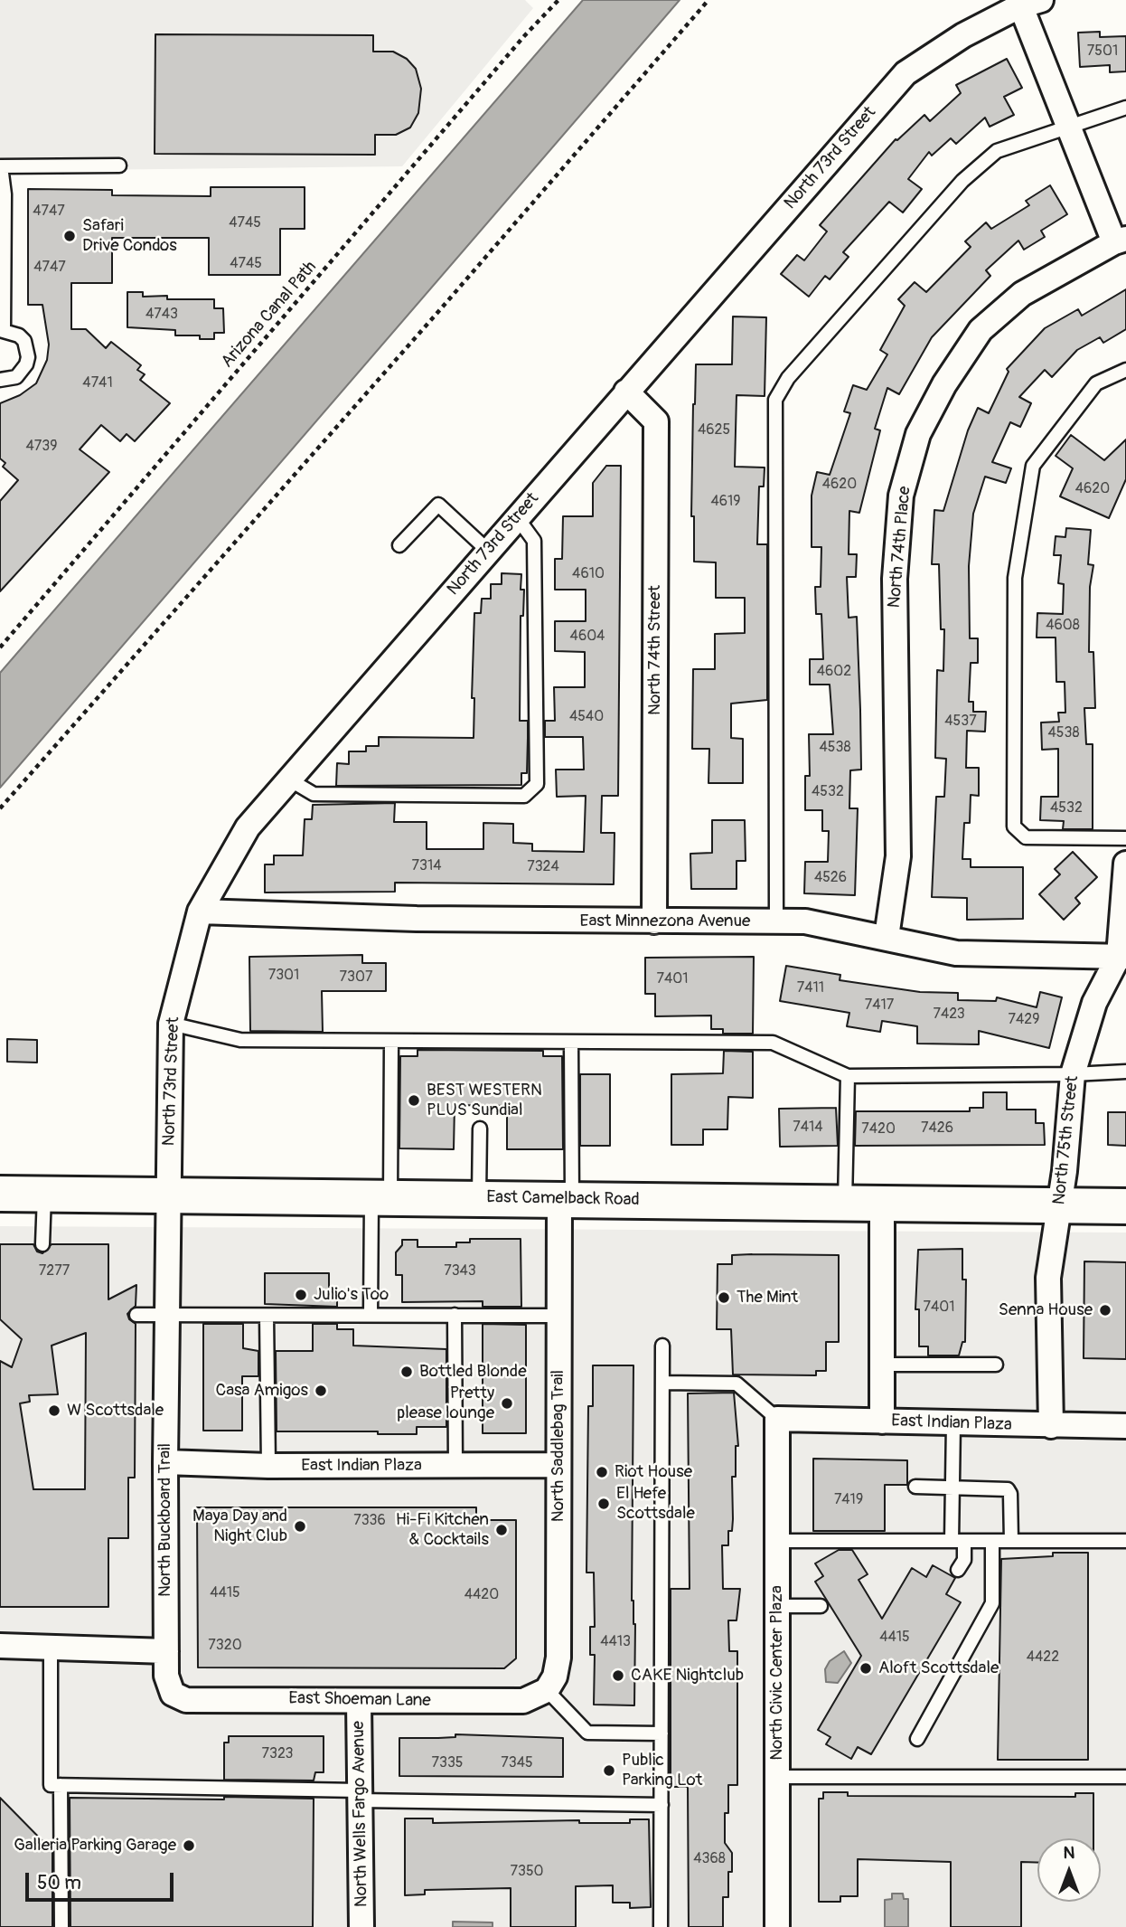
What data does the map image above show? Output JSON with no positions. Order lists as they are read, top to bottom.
{
  "streets": {
    "main road": ["East Camelback Road"],
    "street": [
      "North 73rd Street",
      "North 74th Place",
      "North 74th Street",
      "East Minnezona Avenue",
      "North 75th Street",
      "East Indian Plaza",
      "North Saddlebag Trail",
      "North Buckboard Trail",
      "North Civic Center Plaza",
      "East Shoeman Lane",
      "North Wells Fargo Avenue"
    ],
    "path": ["Arizona Canal Path"]
  },
  "crossings": [
    ["North 73rd Street", "North 74th Place"],
    ["North 73rd Street", "North 74th Street"],
    ["North 73rd Street", "East Minnezona Avenue"],
    ["North 73rd Street", "East Camelback Road"],
    ["North 73rd Street", "North Buckboard Trail"],
    ["North 74th Place", "East Minnezona Avenue"],
    ["North 74th Street", "East Minnezona Avenue"],
    ["East Minnezona Avenue", "North 75th Street"],
    ["North 75th Street", "East Camelback Road"],
    ["North 75th Street", "East Indian Plaza"],
    ["East Camelback Road", "North Saddlebag Trail"],
    ["East Camelback Road", "North Buckboard Trail"],
    ["East Indian Plaza", "North Saddlebag Trail"],
    ["East Indian Plaza", "North Buckboard Trail"],
    ["East Indian Plaza", "North Civic Center Plaza"],
    ["North Saddlebag Trail", "East Shoeman Lane"],
    ["North Buckboard Trail", "East Shoeman Lane"],
    ["East Shoeman Lane", "North Wells Fargo Avenue"]
  ],
  "places": [
    "Safari Drive Condos",
    "BEST WESTERN PLUS Sundial",
    "Julio's Too",
    "The Mint",
    "Senna House",
    "Bottled Blonde",
    "Casa Amigos",
    "Pretty please lounge",
    "W Scottsdale",
    "Riot House",
    "El Hefe Scottsdale",
    "Maya Day and Night Club",
    "Hi-Fi Kitchen & Cocktails",
    "Aloft Scottsdale",
    "CAKE Nightclub",
    "Public Parking Lot",
    "Galleria Parking Garage"
  ],
  "house_numbers": [
    "7501",
    "4747",
    "4745",
    "4745",
    "4747",
    "4743",
    "4741",
    "4625",
    "4739",
    "4620",
    "4620",
    "4619",
    "4610",
    "4608",
    "4604",
    "4602",
    "4540",
    "4537",
    "4538",
    "4538",
    "4532",
    "4532",
    "7314",
    "7324",
    "4526",
    "7301",
    "7307",
    "7401",
    "7411",
    "7417",
    "7423",
    "7429",
    "7414",
    "7426",
    "7420",
    "7277",
    "7343",
    "7401",
    "7419",
    "7336",
    "4415",
    "4420",
    "4415",
    "4413",
    "7320",
    "4422",
    "7323",
    "7335",
    "7345",
    "4368",
    "7350"
  ],
  "scale_bar": "50 m",
  "north": "top"
}
